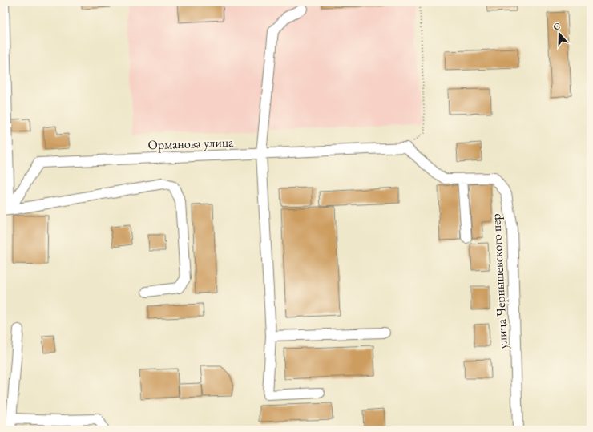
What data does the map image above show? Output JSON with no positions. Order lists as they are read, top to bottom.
{
  "streets": {
    "street": ["Орманова улица", "улица Чернышевского пер"]
  },
  "crossings": [
    ["Орманова улица", "улица Чернышевского пер"]
  ],
  "north": "top"
}
